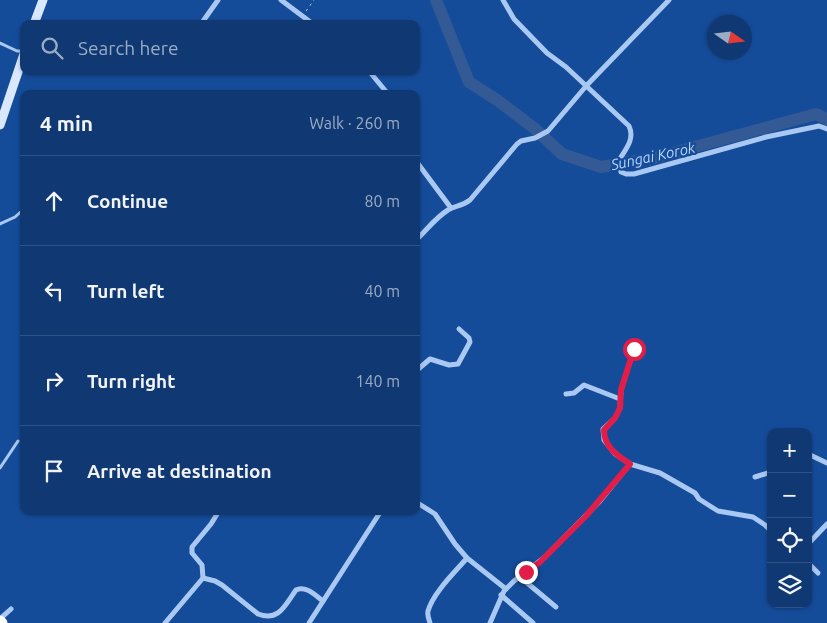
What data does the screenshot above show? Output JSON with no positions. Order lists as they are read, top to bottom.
{
  "water": ["Sungai Korok"],
  "north": "right",
  "page": {
    "search": "Search here",
    "heading": ["4 min", "Walk · 260 m"],
    "list": [
      ["Continue", "80 m"],
      ["Turn left", "40 m"],
      ["Turn right", "140 m"],
      "Arrive at destination"
    ],
    "map_buttons": ["+", "−"]
  }
}
